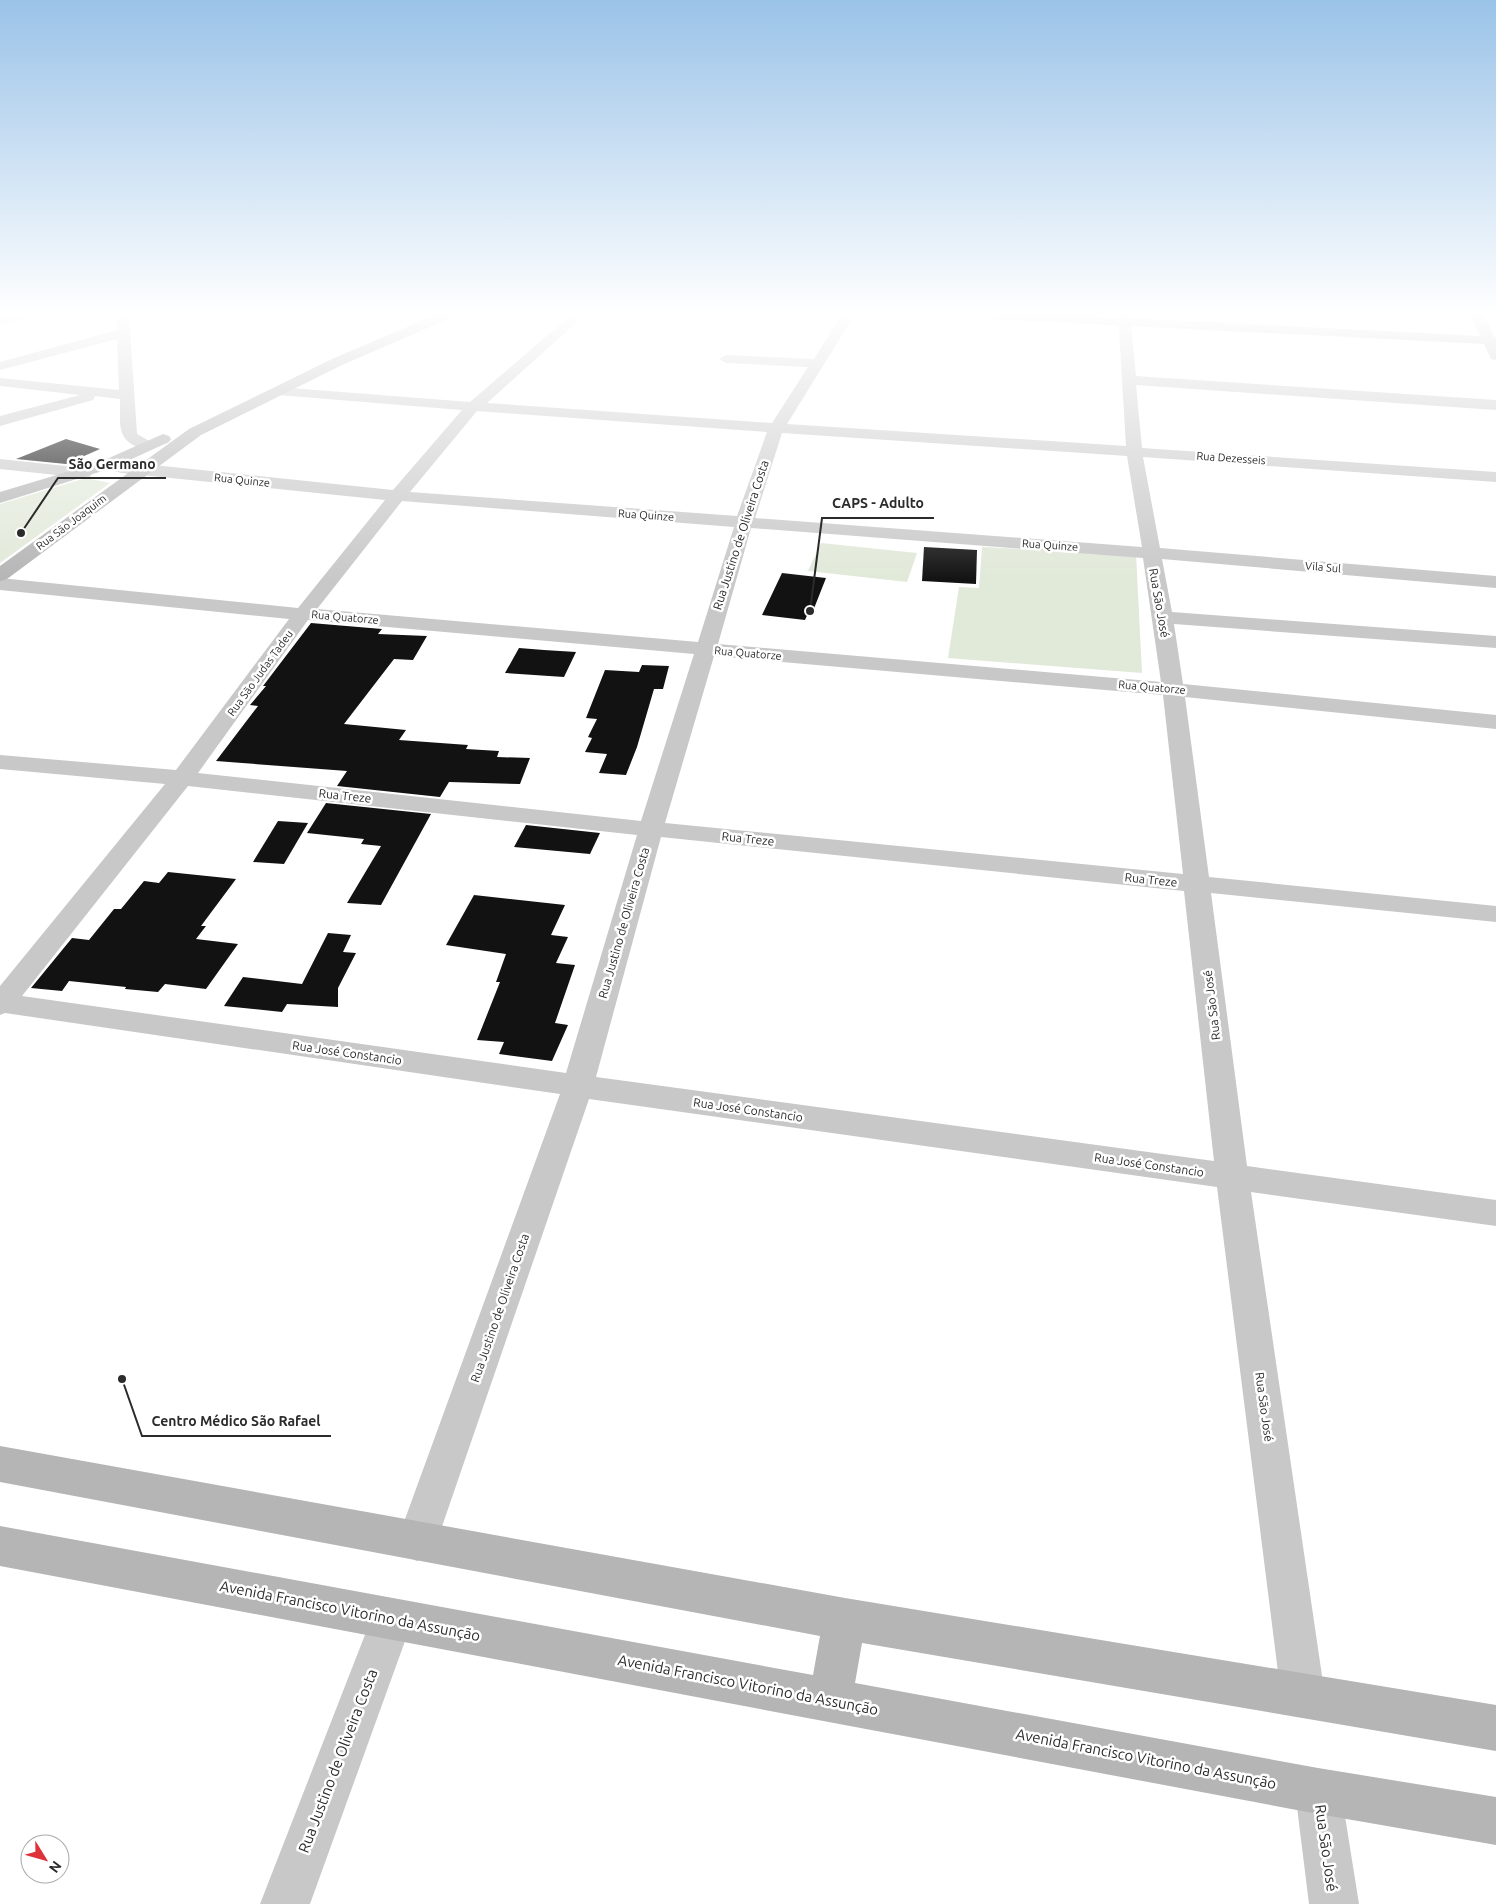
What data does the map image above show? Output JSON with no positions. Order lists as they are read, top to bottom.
{
  "streets": {
    "main road": ["Rua São Joaquim", "Avenida Francisco Vitorino da Assunção"],
    "street": [
      "Rua Dezesseis",
      "Rua Quinze",
      "Rua Justino de Oliveira Costa",
      "Vila Sul",
      "Rua São José",
      "Rua Quatorze",
      "Rua São Judas Tadeu",
      "Rua Treze",
      "Rua José Constancio"
    ]
  },
  "crossings": [
    ["Rua Dezesseis", "Rua Justino de Oliveira Costa"],
    ["Rua Dezesseis", "Rua São José"],
    ["Rua Dezesseis", "Rua São Judas Tadeu"],
    ["Rua Quinze", "Rua São Joaquim"],
    ["Rua Quinze", "Rua Justino de Oliveira Costa"],
    ["Rua Quinze", "Vila Sul"],
    ["Rua Quinze", "Rua São José"],
    ["Rua Quinze", "Rua São Judas Tadeu"],
    ["Rua Justino de Oliveira Costa", "Rua Quatorze"],
    ["Rua Justino de Oliveira Costa", "Rua Treze"],
    ["Rua Justino de Oliveira Costa", "Rua José Constancio"],
    ["Rua Justino de Oliveira Costa", "Avenida Francisco Vitorino da Assunção"],
    ["Vila Sul", "Rua São José"],
    ["Rua São José", "Rua Quatorze"],
    ["Rua São José", "Rua Treze"],
    ["Rua São José", "Rua José Constancio"],
    ["Rua São José", "Avenida Francisco Vitorino da Assunção"],
    ["Rua Quatorze", "Rua São Judas Tadeu"],
    ["Rua São Judas Tadeu", "Rua Treze"],
    ["Rua São Judas Tadeu", "Rua José Constancio"]
  ],
  "places": ["São Germano", "CAPS - Adulto", "Centro Médico São Rafael"],
  "north": "bottom right"
}
